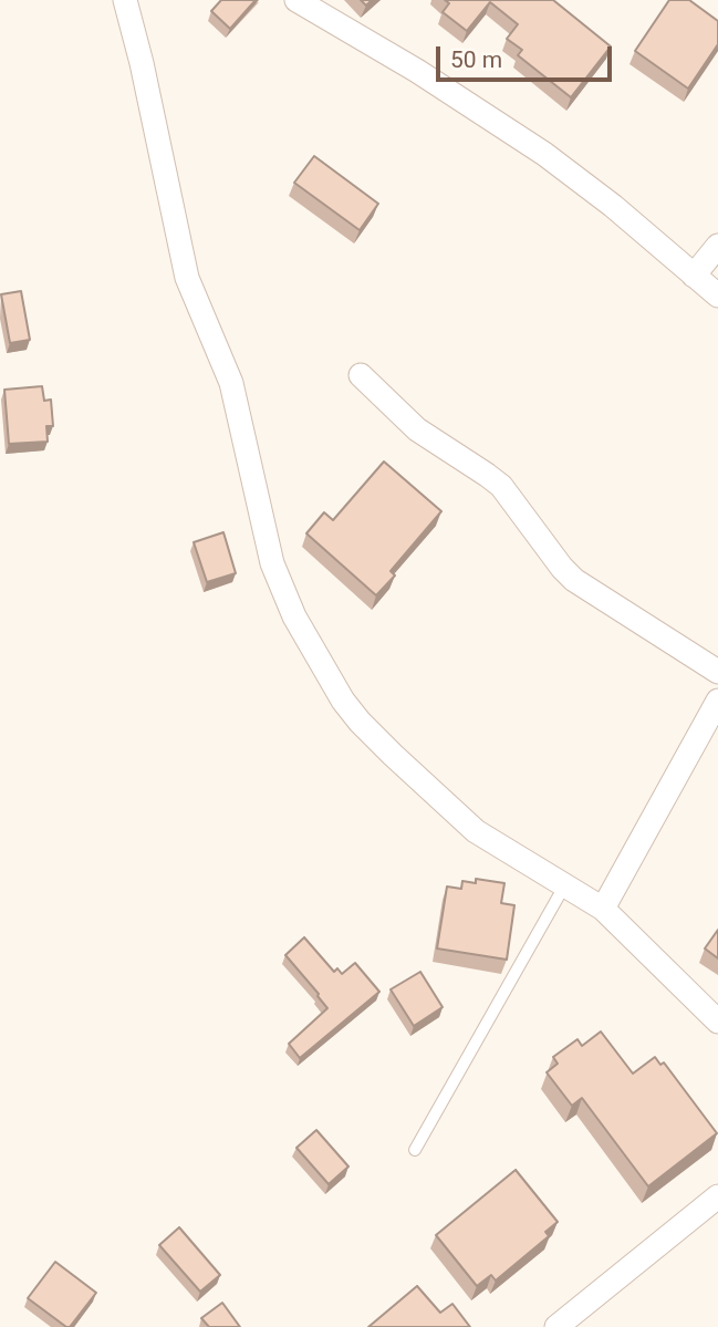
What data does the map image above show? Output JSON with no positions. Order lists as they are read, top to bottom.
{
  "scale_bar": "50 m"
}
